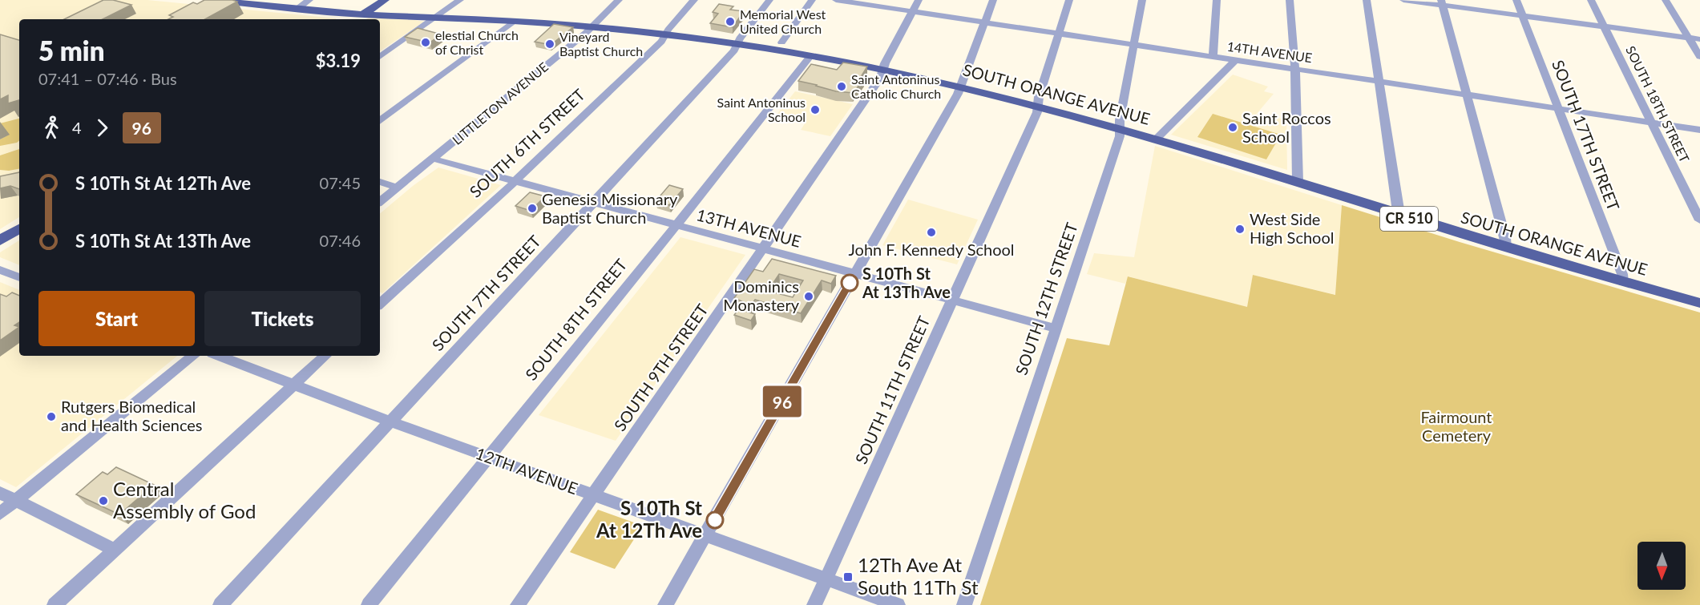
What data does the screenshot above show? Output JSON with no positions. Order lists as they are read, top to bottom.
{
  "streets": {
    "main road": ["SOUTH ORANGE AVENUE", "CR 510"],
    "street": [
      "14TH AVENUE",
      "LITTLETON AVENUE",
      "SOUTH 18TH STREET",
      "SOUTH 17TH STREET",
      "SOUTH 6TH STREET",
      "13TH AVENUE",
      "SOUTH 7TH STREET",
      "SOUTH 12TH STREET",
      "SOUTH 8TH STREET",
      "SOUTH 9TH STREET",
      "SOUTH 11TH STREET",
      "12TH AVENUE"
    ]
  },
  "crossings": [
    ["14TH AVENUE", "SOUTH 18TH STREET"],
    ["14TH AVENUE", "SOUTH 17TH STREET"],
    ["14TH AVENUE", "SOUTH 12TH STREET"],
    ["14TH AVENUE", "SOUTH 9TH STREET"],
    ["14TH AVENUE", "SOUTH 11TH STREET"],
    ["SOUTH ORANGE AVENUE", "LITTLETON AVENUE"],
    ["SOUTH ORANGE AVENUE", "SOUTH 17TH STREET"],
    ["SOUTH ORANGE AVENUE", "SOUTH 6TH STREET"],
    ["SOUTH ORANGE AVENUE", "SOUTH 7TH STREET"],
    ["SOUTH ORANGE AVENUE", "SOUTH 12TH STREET"],
    ["SOUTH ORANGE AVENUE", "SOUTH 8TH STREET"],
    ["SOUTH ORANGE AVENUE", "SOUTH 9TH STREET"],
    ["SOUTH ORANGE AVENUE", "SOUTH 11TH STREET"],
    ["LITTLETON AVENUE", "13TH AVENUE"],
    ["SOUTH 6TH STREET", "13TH AVENUE"],
    ["13TH AVENUE", "SOUTH 7TH STREET"],
    ["13TH AVENUE", "SOUTH 12TH STREET"],
    ["13TH AVENUE", "SOUTH 8TH STREET"],
    ["13TH AVENUE", "SOUTH 9TH STREET"],
    ["13TH AVENUE", "SOUTH 11TH STREET"],
    ["SOUTH 7TH STREET", "12TH AVENUE"],
    ["SOUTH 8TH STREET", "12TH AVENUE"],
    ["SOUTH 9TH STREET", "12TH AVENUE"],
    ["SOUTH 11TH STREET", "12TH AVENUE"]
  ],
  "parks": ["Fairmount Cemetery"],
  "places": {
    "other": [
      "Memorial West United Church",
      "elestial Church of Christ",
      "Vineyard Baptist Church",
      "Saint Antoninus Catholic Church",
      "Saint Antoninus School",
      "Saint Roccos School",
      "Genesis Missionary Baptist Church",
      "West Side High School",
      "John F. Kennedy School",
      "S 10Th St At 13Th Ave",
      "Dominics Monastery",
      "Rutgers Biomedical and Health Sciences",
      "Central Assembly of God",
      "S 10Th St At 12Th Ave"
    ],
    "transit": ["12Th Ave At South 11Th St"]
  },
  "lines": ["bus line 96"],
  "north": "bottom",
  "page": {
    "on_map": "96",
    "heading": ["5 min", "07:41 – 07:46 · Bus", "$3.19"],
    "legs": ["4", "96"],
    "list": [
      {
        "name": "S 10Th St At 12Th Ave",
        "value": "07:45"
      },
      {
        "name": "S 10Th St At 13Th Ave",
        "value": "07:46"
      }
    ],
    "buttons": ["Start", "Tickets"]
  }
}
